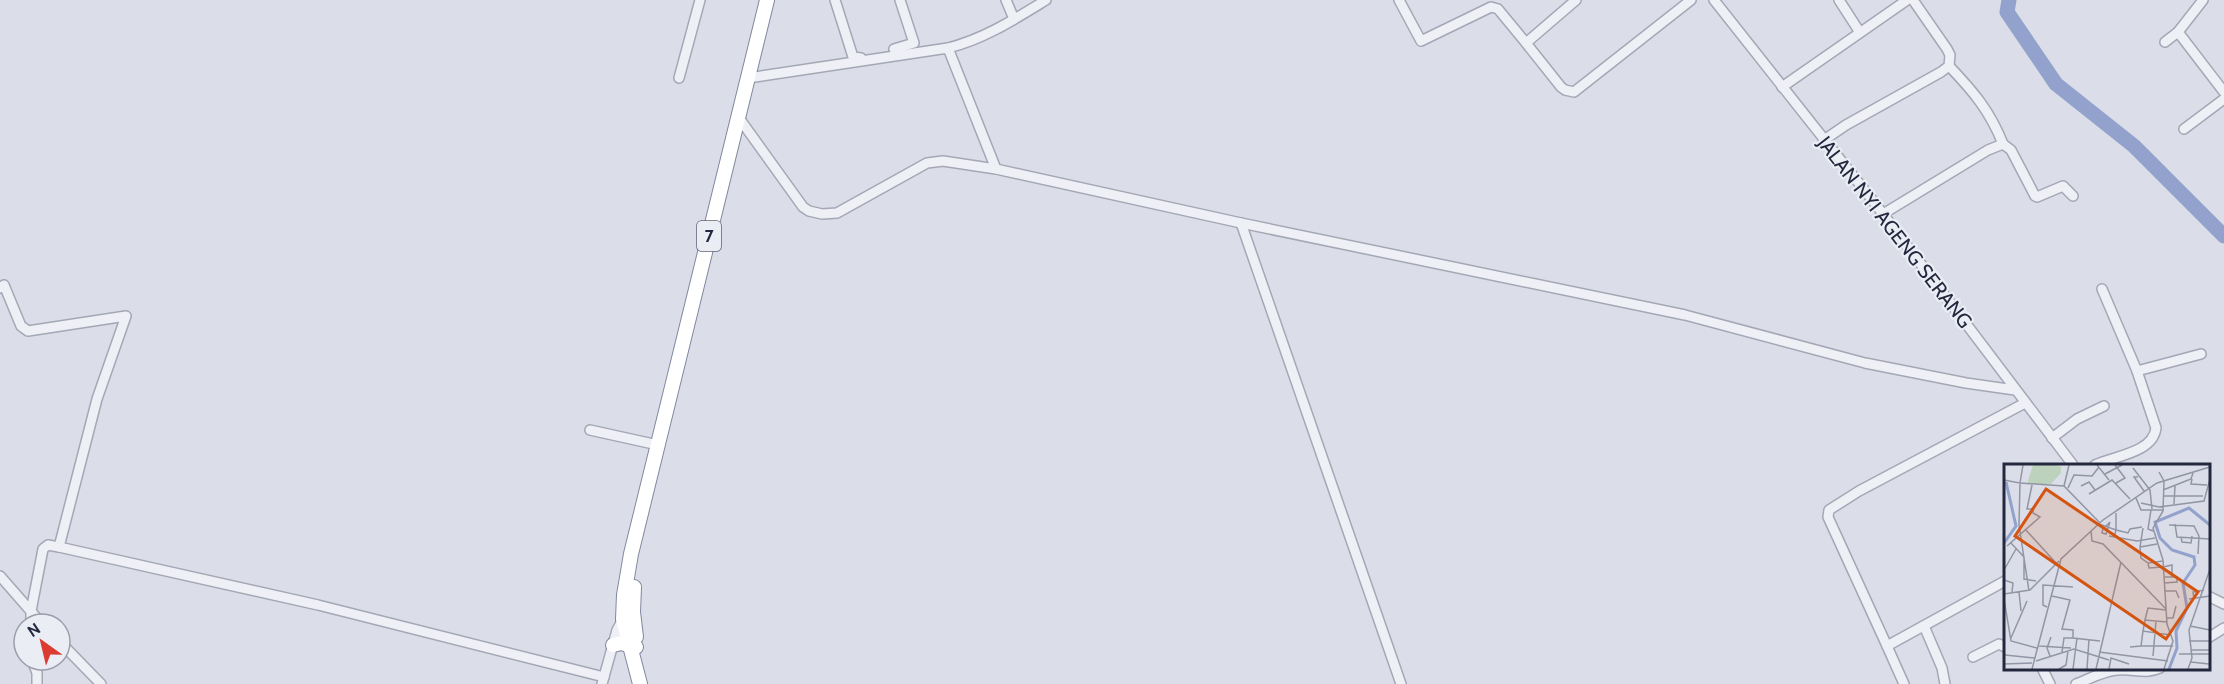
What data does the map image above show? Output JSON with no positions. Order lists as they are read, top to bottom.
{
  "streets": {
    "highway": ["7"],
    "street": ["JALAN NYI AGENG SERANG"]
  },
  "north": "top left"
}
